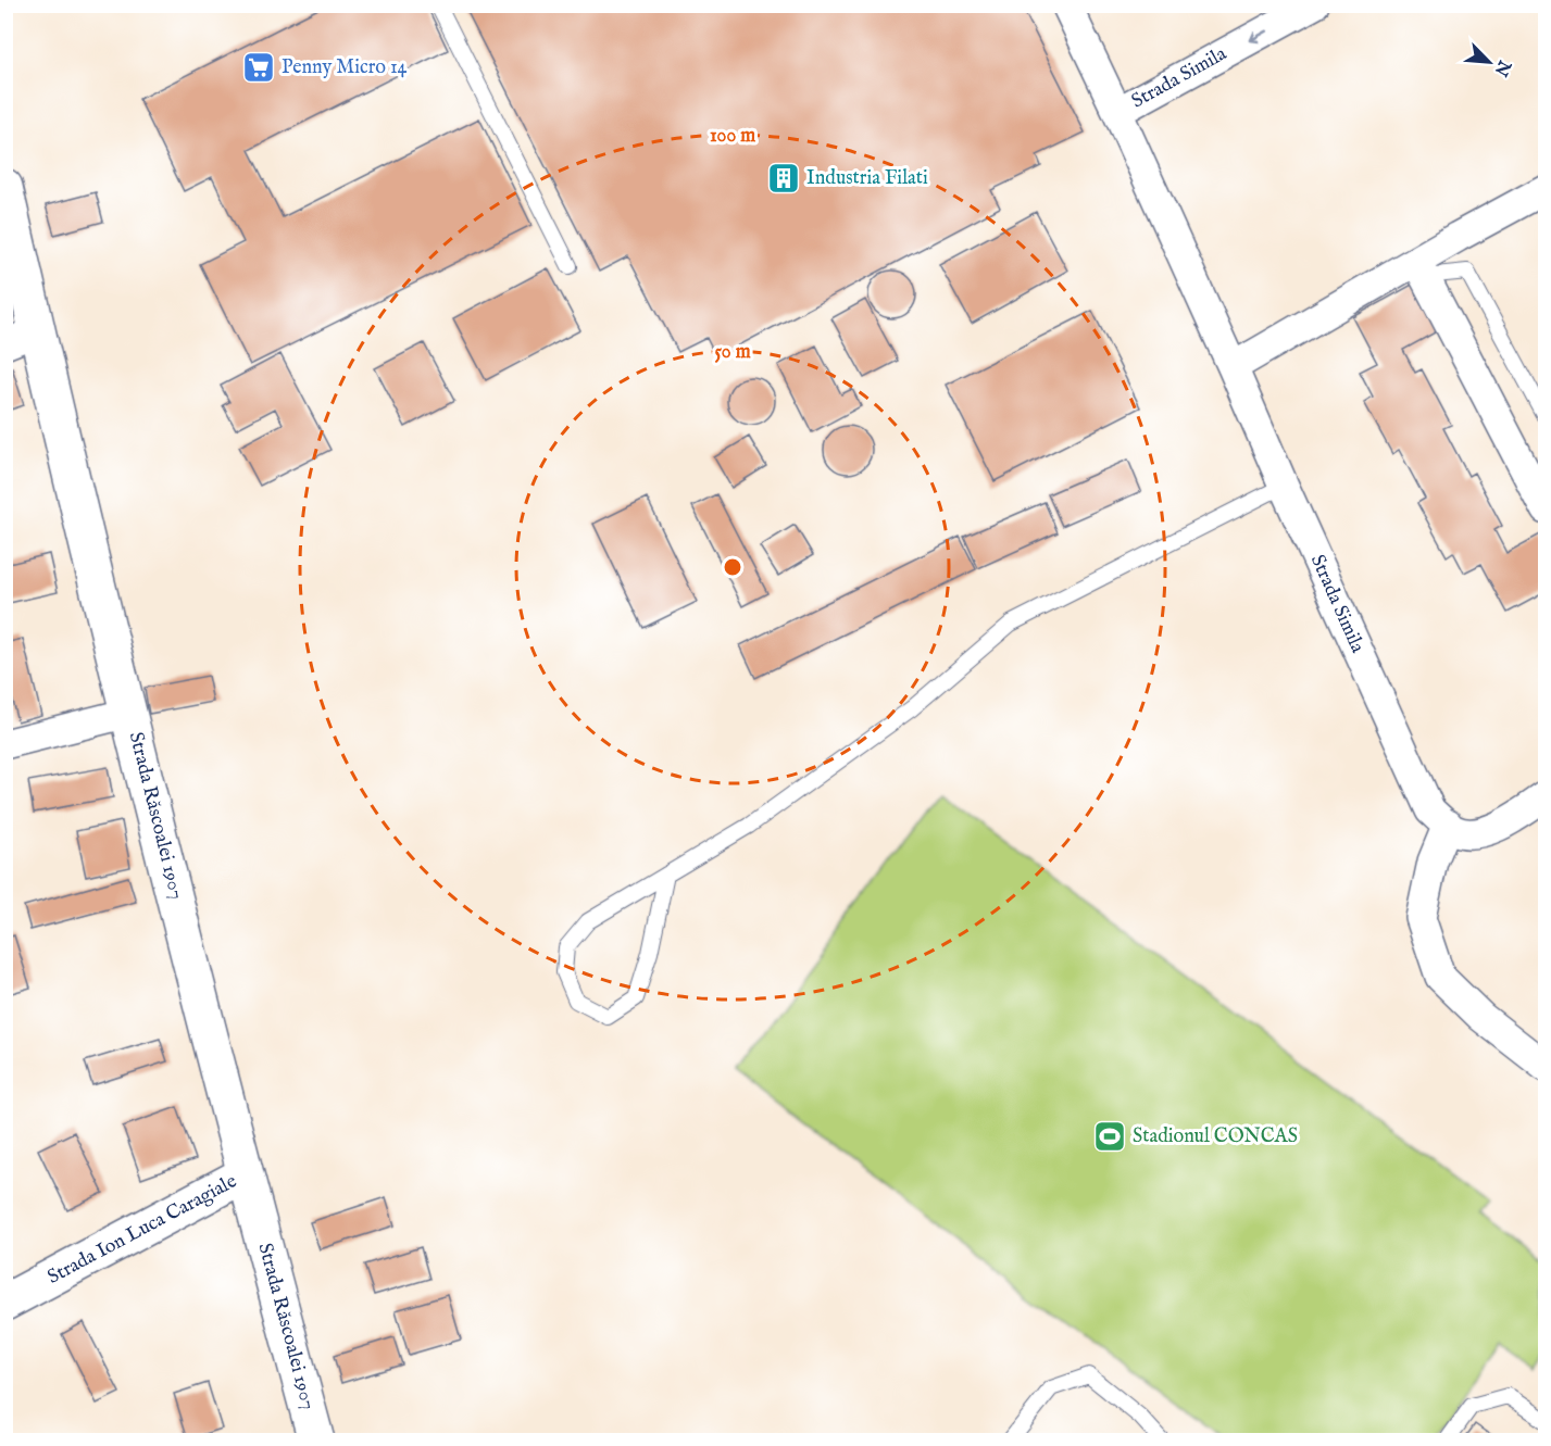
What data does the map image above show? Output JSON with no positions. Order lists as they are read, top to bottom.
{
  "streets": {
    "street": ["Strada Simila", "Strada Răscoalei 1907", "Strada Ion Luca Caragiale"]
  },
  "crossings": [
    ["Strada Răscoalei 1907", "Strada Ion Luca Caragiale"]
  ],
  "places": {
    "supermarket": ["Penny Micro 14"],
    "building": ["Industria Filati"],
    "sports": ["Stadionul CONCAS"]
  },
  "north": "bottom right",
  "rings": ["100 m", "50 m"]
}
